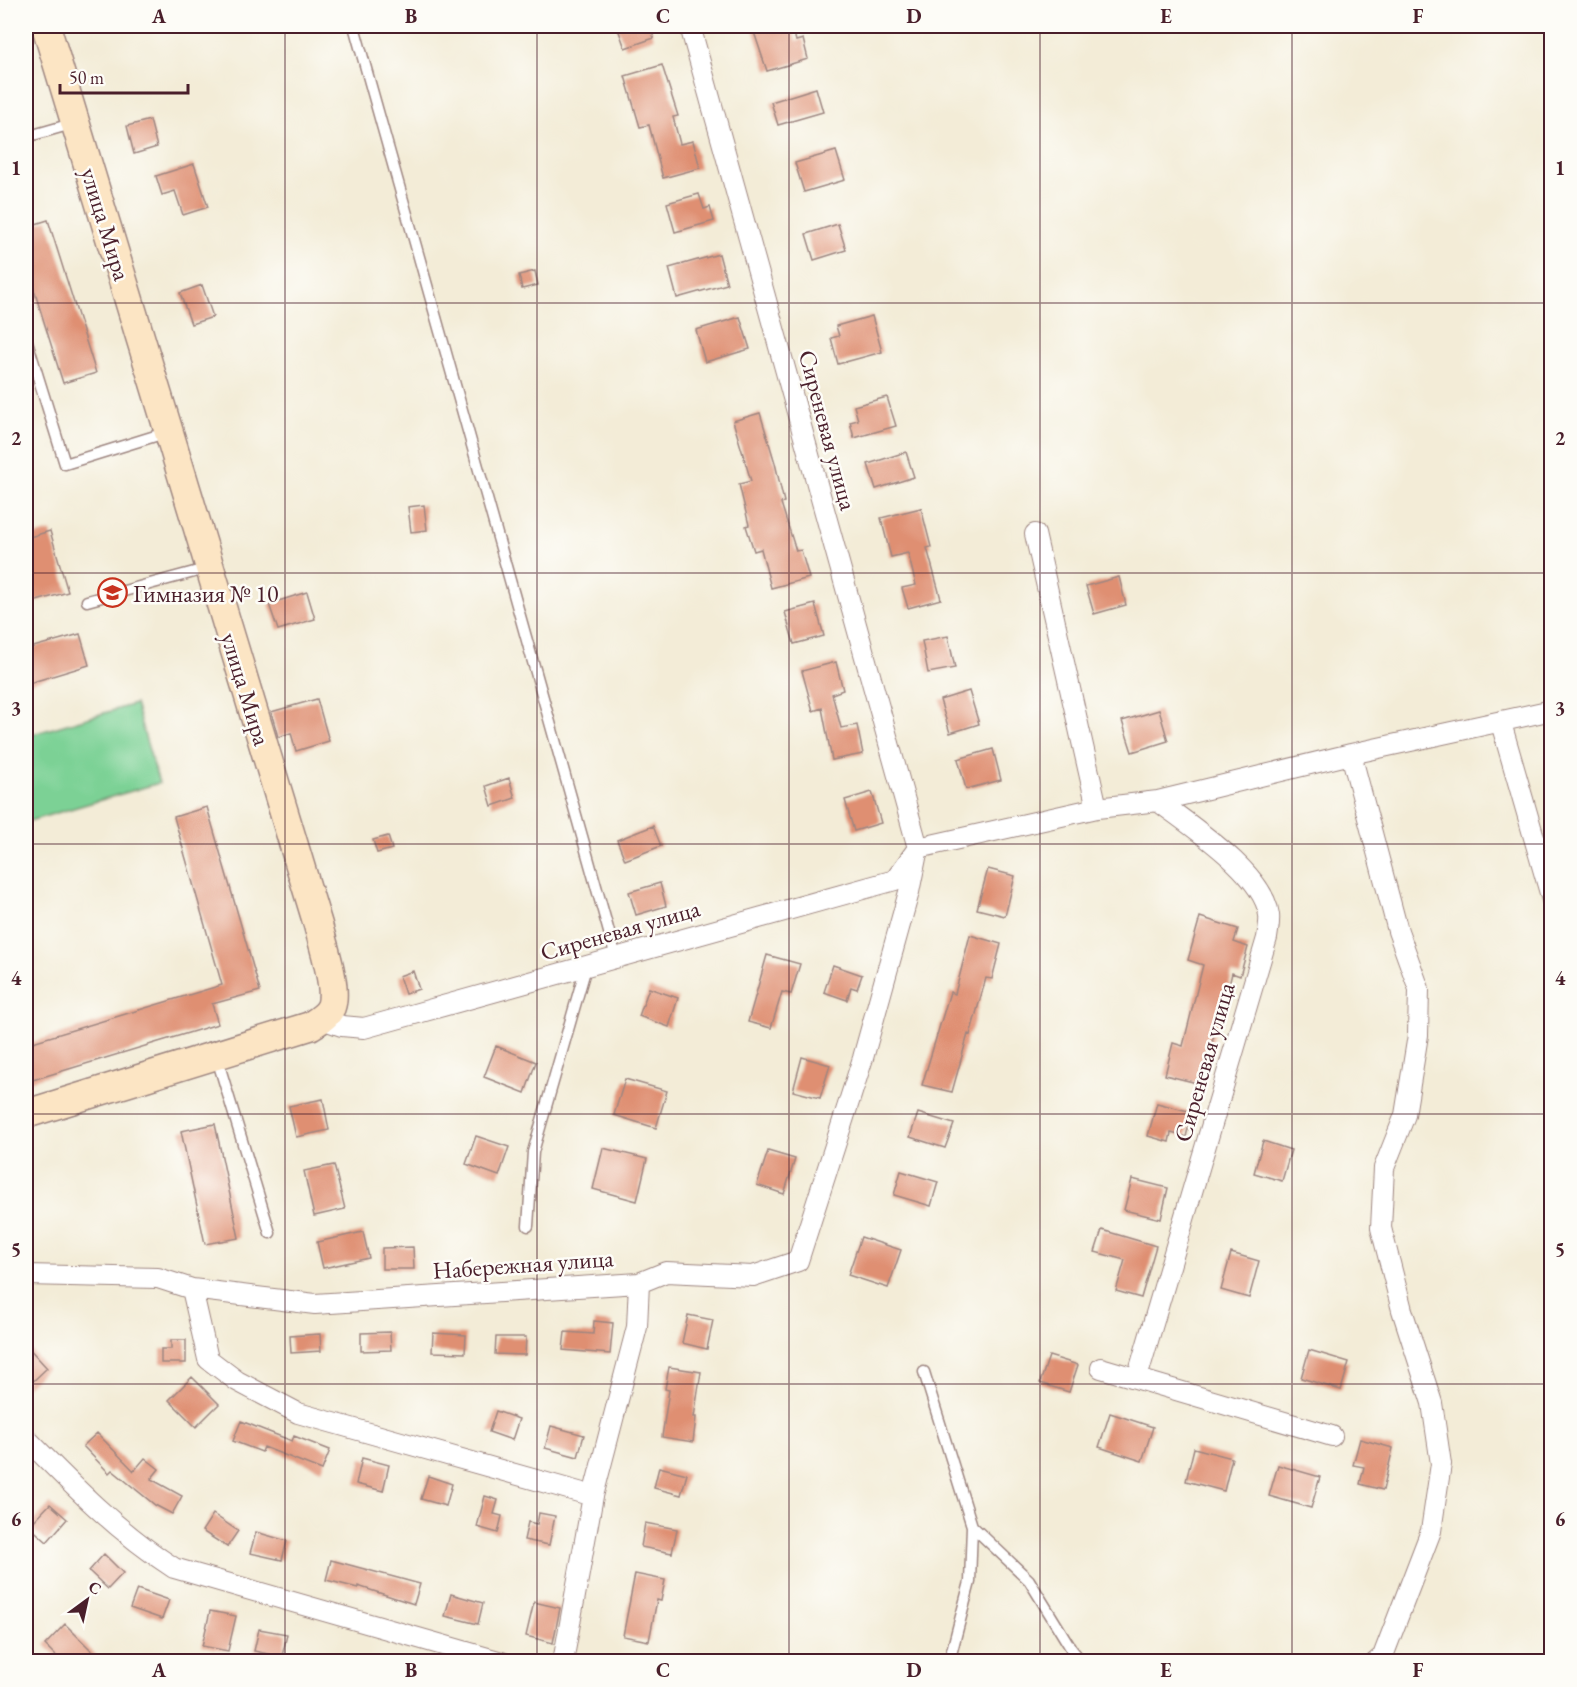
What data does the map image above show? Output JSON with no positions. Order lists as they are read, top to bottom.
{
  "streets": {
    "street": ["улица Мира", "Сиреневая улица", "Набережная улица"]
  },
  "crossings": [
    ["улица Мира", "Сиреневая улица"],
    ["Сиреневая улица", "Набережная улица"]
  ],
  "places": {
    "school or university": ["Гимназия № 10"]
  },
  "scale_bar": "50 m",
  "north": "top right",
  "grid": {
    "columns": [
      "A",
      "B",
      "C",
      "D",
      "E",
      "F"
    ],
    "rows": [
      "1",
      "2",
      "3",
      "4",
      "5",
      "6"
    ]
  }
}
